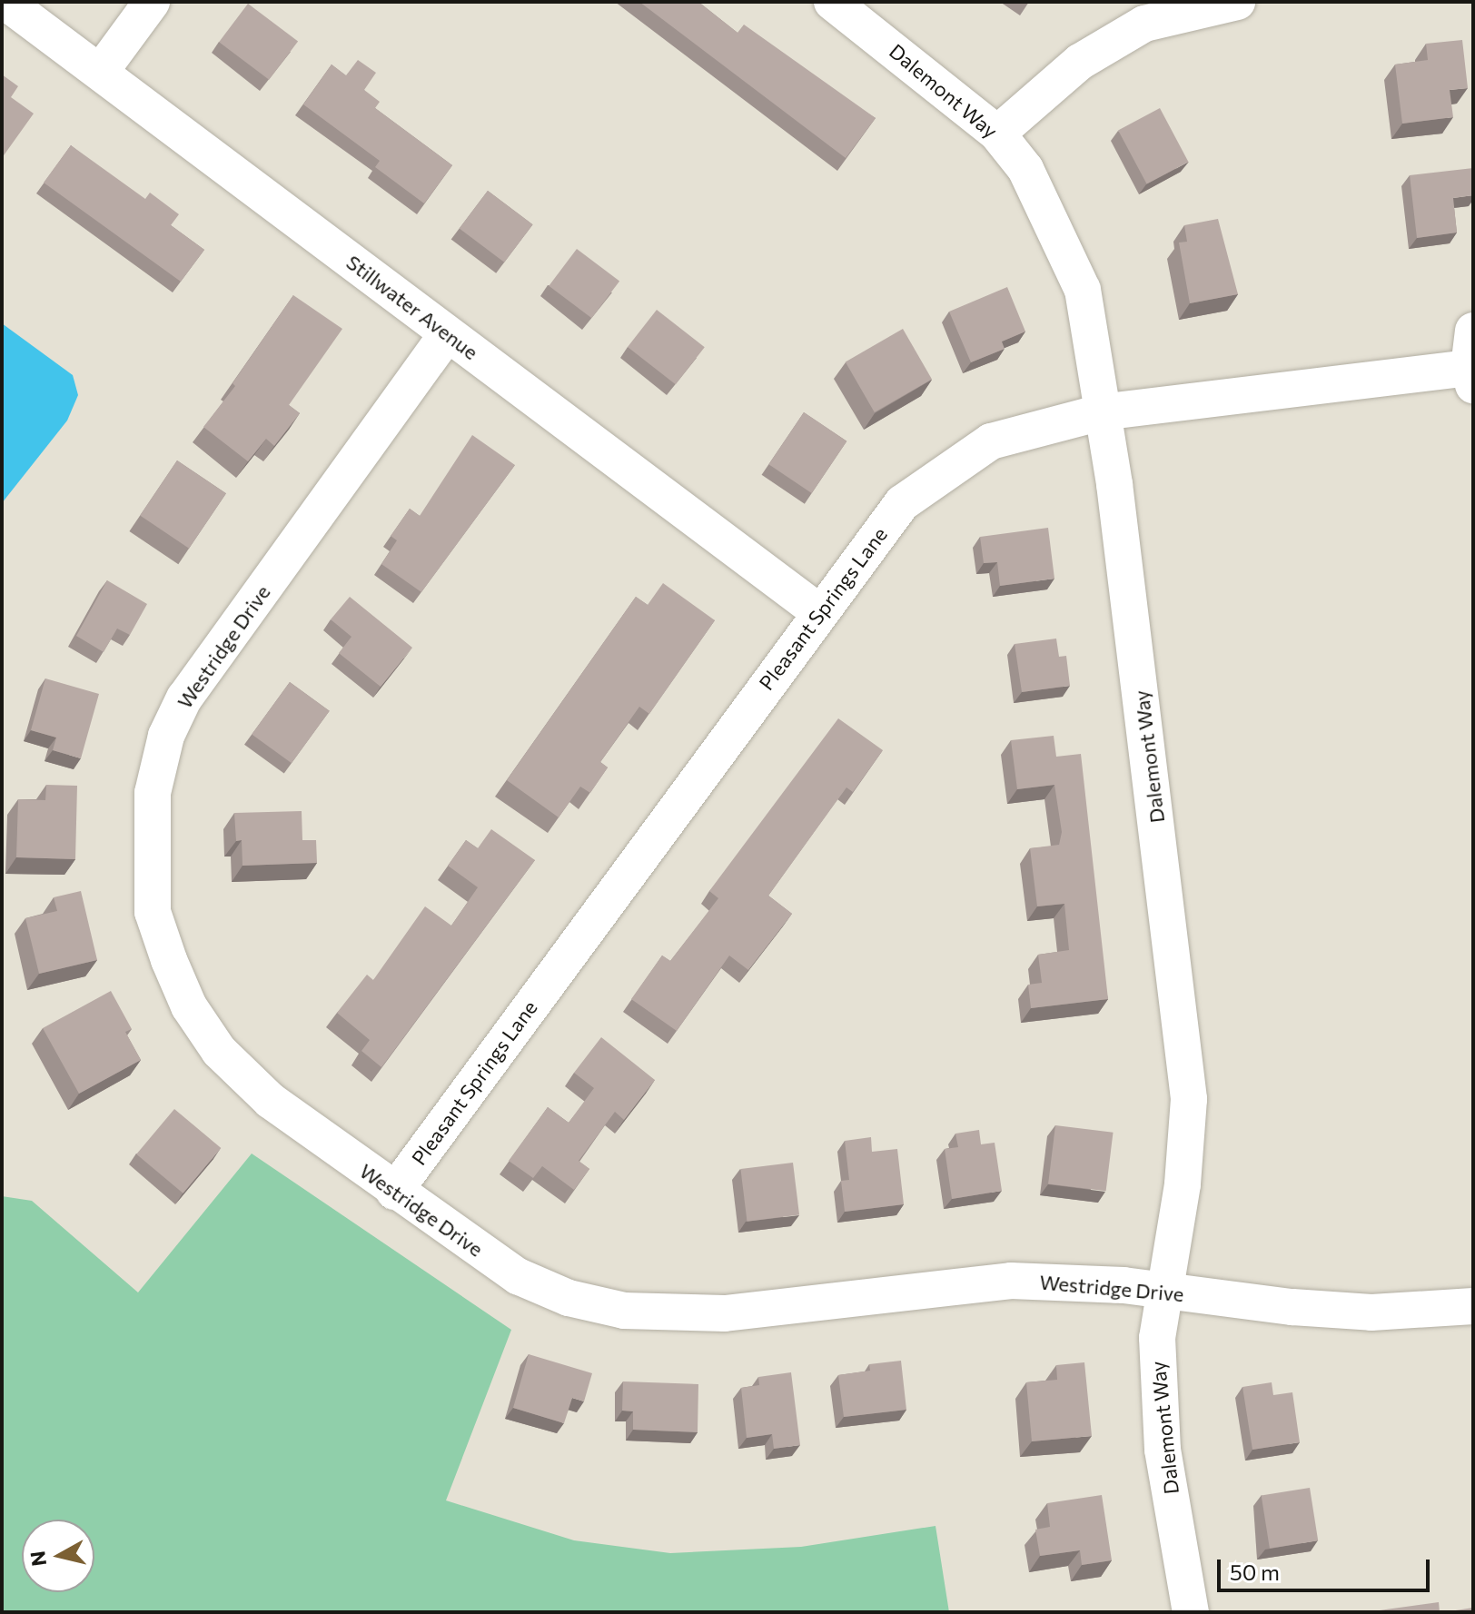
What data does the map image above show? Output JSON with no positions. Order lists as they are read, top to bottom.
{
  "streets": {
    "street": [
      "Dalemont Way",
      "Stillwater Avenue",
      "Pleasant Springs Lane",
      "Westridge Drive"
    ]
  },
  "crossings": [
    ["Dalemont Way", "Pleasant Springs Lane"],
    ["Dalemont Way", "Westridge Drive"],
    ["Stillwater Avenue", "Pleasant Springs Lane"],
    ["Stillwater Avenue", "Westridge Drive"],
    ["Pleasant Springs Lane", "Westridge Drive"]
  ],
  "scale_bar": "50 m",
  "north": "left"
}
